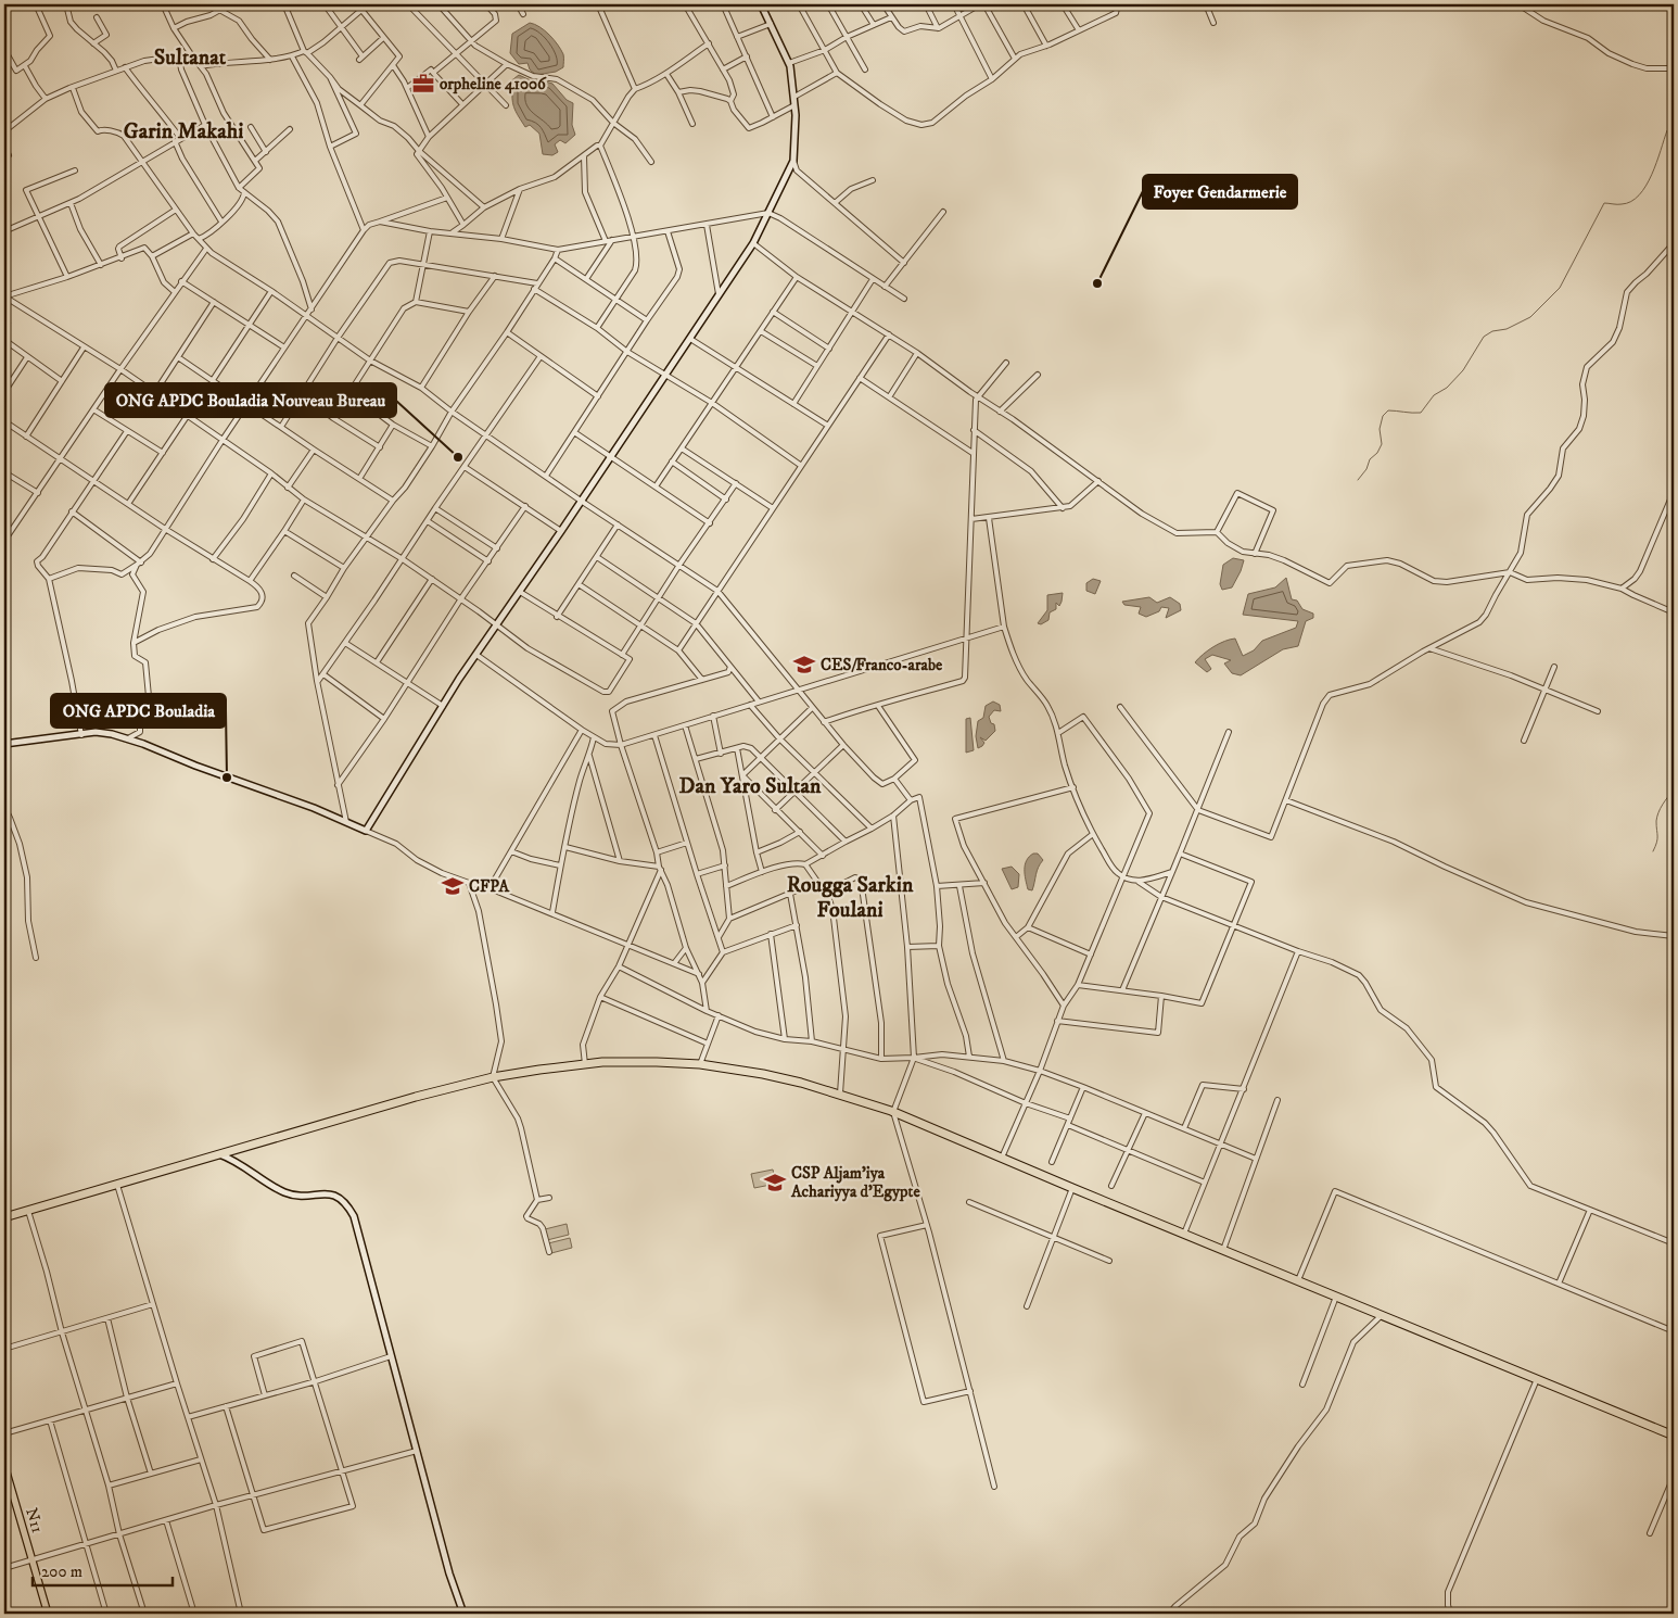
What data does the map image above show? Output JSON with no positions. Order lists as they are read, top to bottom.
{
  "streets": {
    "main road": ["N11"]
  },
  "districts": [
    "Sultanat",
    "Garin Makahi",
    "Dan Yaro Sultan",
    "Rougga Sarkin Foulani"
  ],
  "places": {
    "office": ["orpheline 41006"],
    "other": ["Foyer Gendarmerie", "ONG APDC Bouladia Nouveau Bureau", "ONG APDC Bouladia"],
    "school or university": ["CES/Franco-arabe", "CFPA", "CSP Aljam'iya Achariyya d'Egypte"]
  },
  "scale_bar": "200 m"
}
